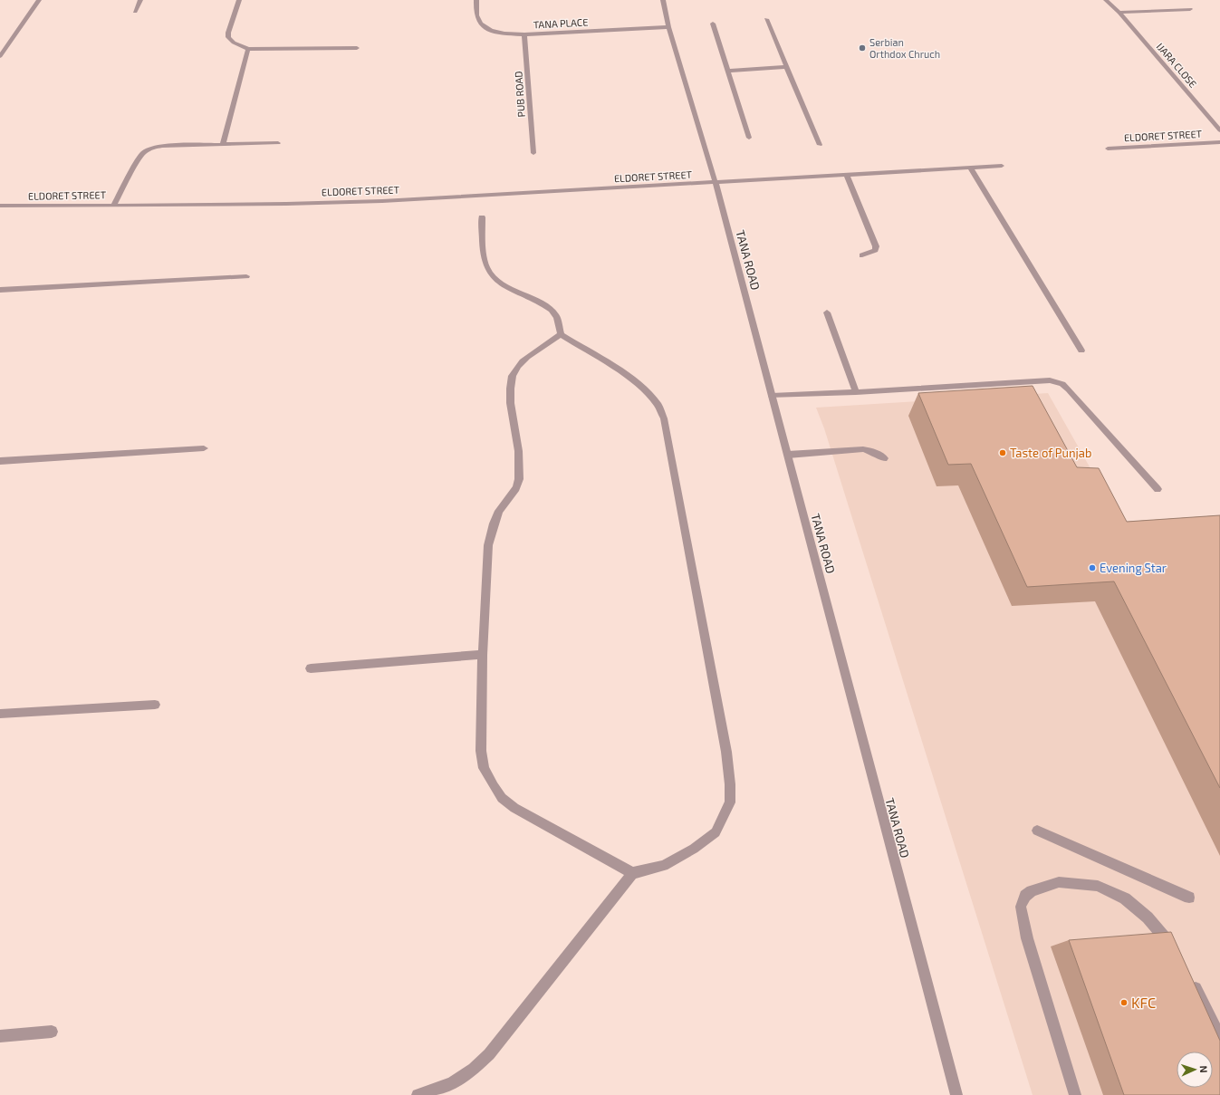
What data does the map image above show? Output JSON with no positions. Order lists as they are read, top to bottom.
{
  "streets": {
    "street": [
      "TANA PLACE",
      "IJARA CLOSE",
      "PUB ROAD",
      "ELDORET STREET",
      "TANA ROAD"
    ]
  },
  "crossings": [
    ["TANA PLACE", "PUB ROAD"],
    ["TANA PLACE", "TANA ROAD"],
    ["ELDORET STREET", "TANA ROAD"]
  ],
  "places": [
    "Serbian Orthdox Chruch",
    "Taste of Punjab",
    "Evening Star",
    "KFC"
  ],
  "north": "right"
}
